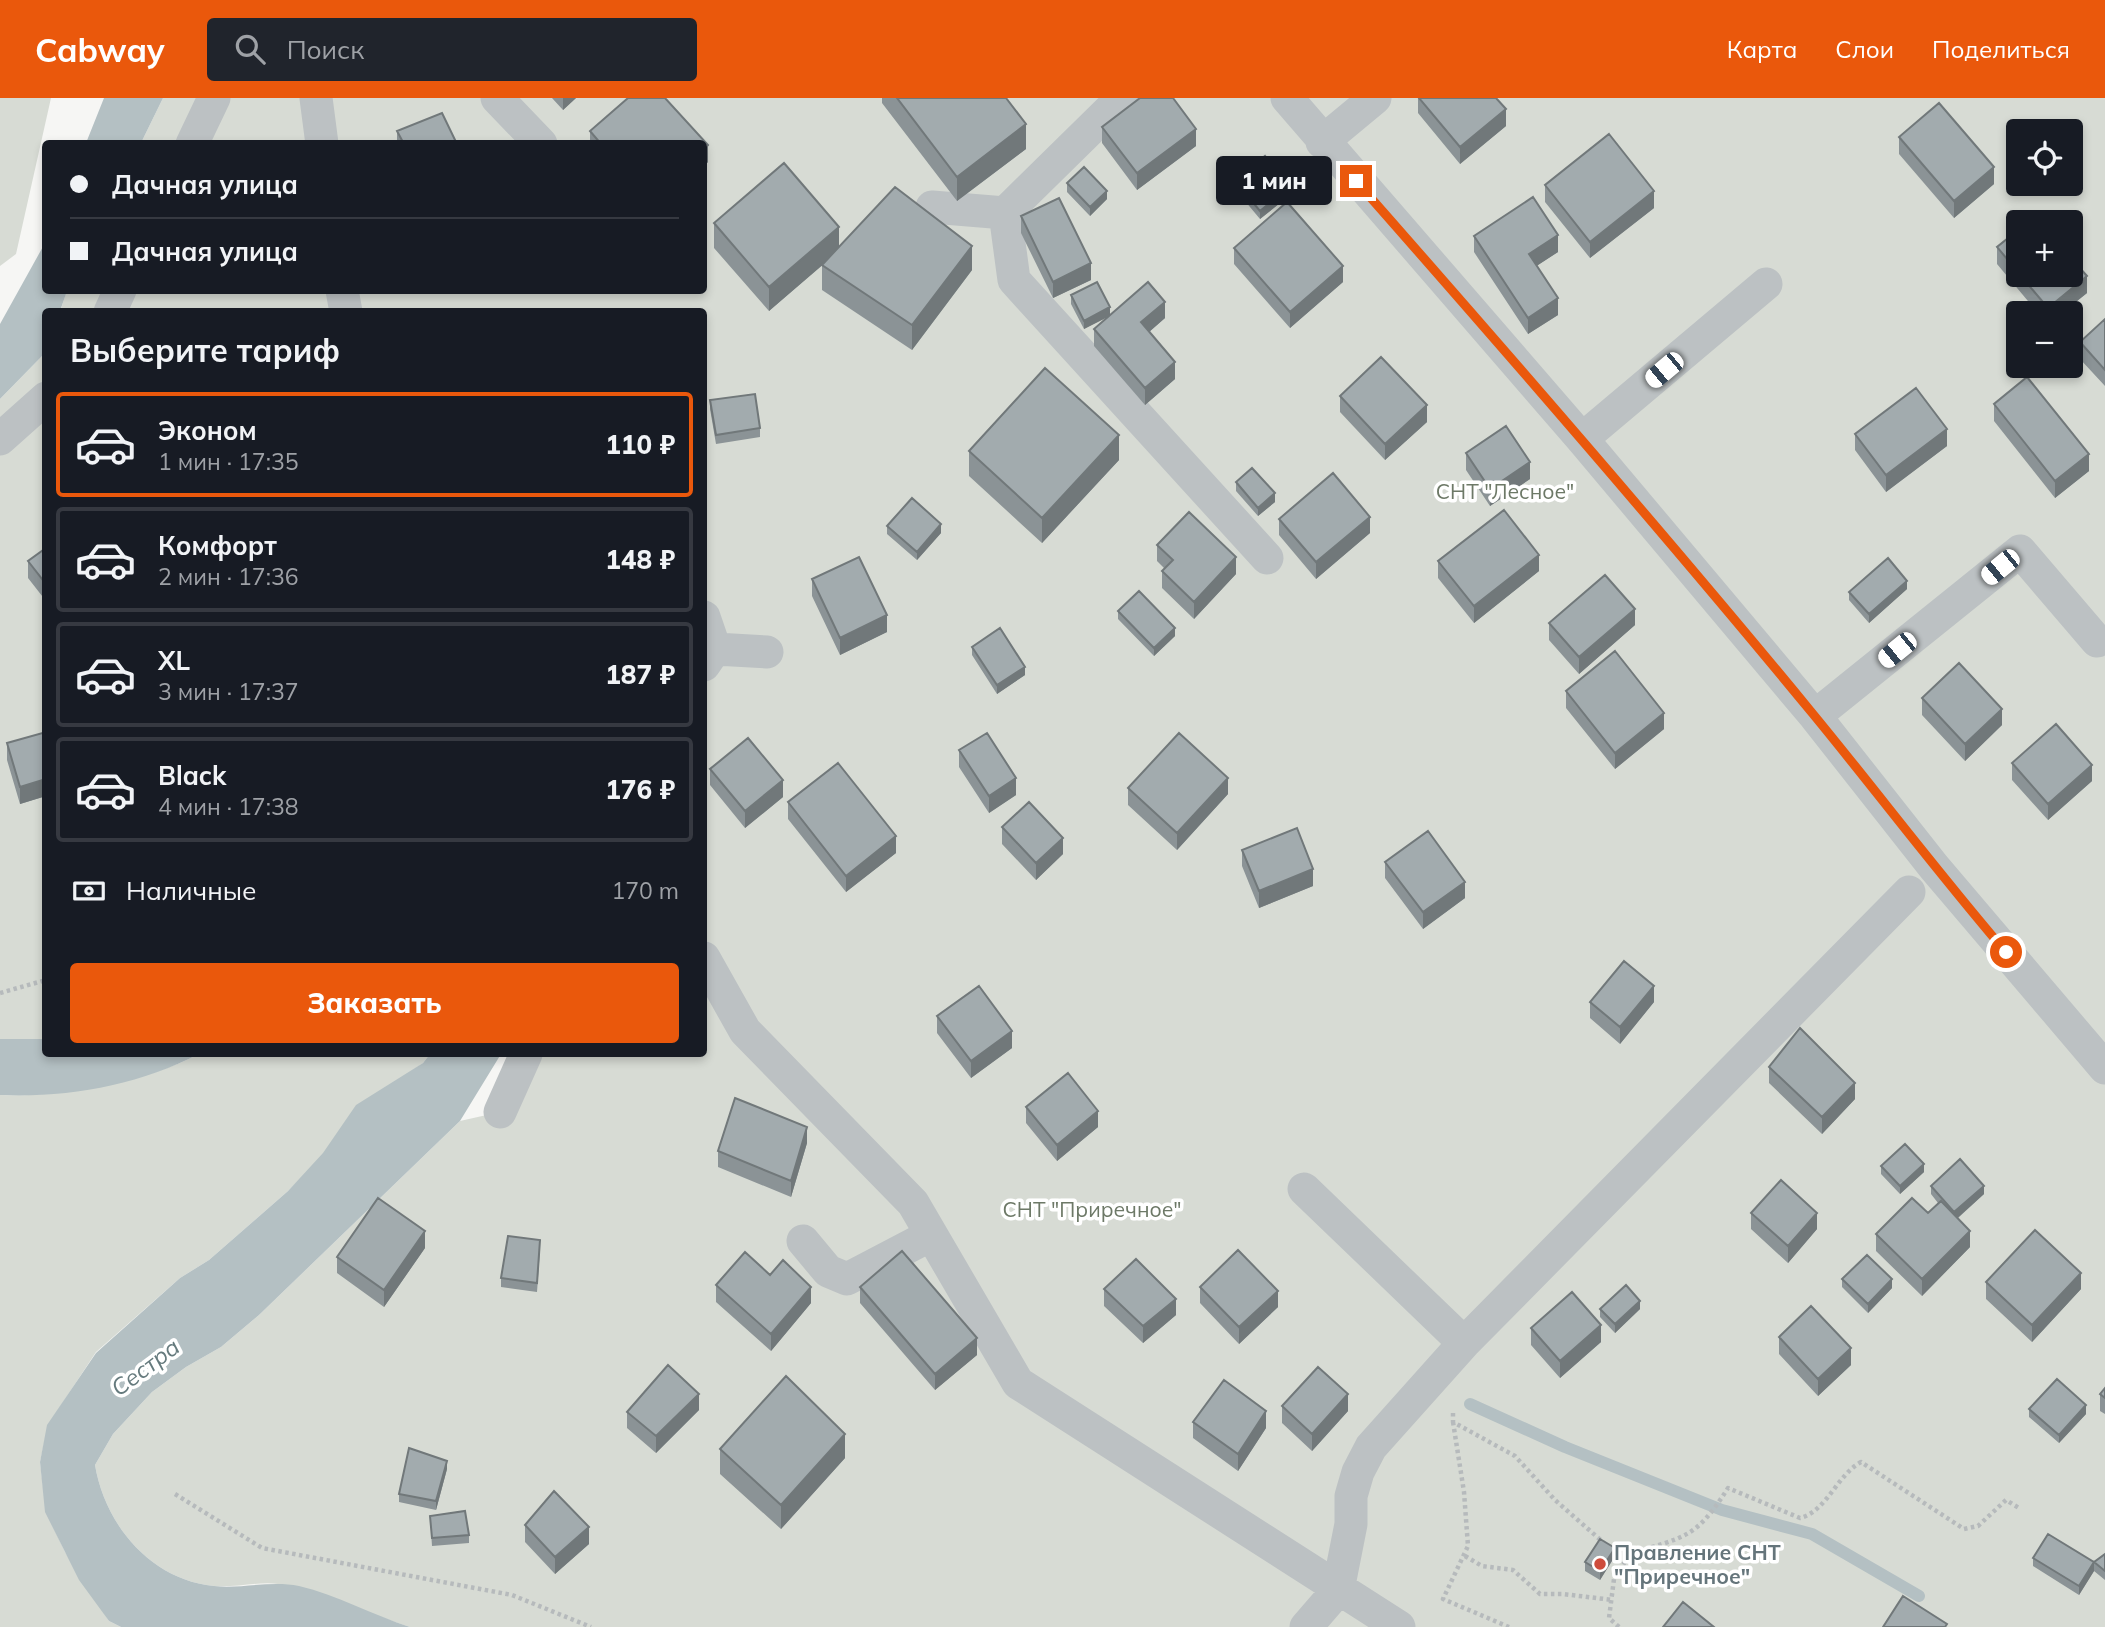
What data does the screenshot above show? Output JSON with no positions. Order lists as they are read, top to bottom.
{
  "water": ["Сестра"],
  "parks": ["СНТ \"Лесное\"", "СНТ \"Приречное\""],
  "places": ["Правление СНТ \"Приречное\""],
  "page": {
    "header": "Cabway",
    "search": "Поиск",
    "nav": ["Карта", "Слои", "Поделиться"],
    "map_buttons": ["+", "−"],
    "banner": ["Дачная улица", "Дачная улица"],
    "bubble": "1 мин",
    "heading": "Выберите тариф",
    "list": [
      {
        "name": "Эконом",
        "note": "1 мин · 17:35",
        "value": "110 ₽"
      },
      {
        "name": "Комфорт",
        "note": "2 мин · 17:36",
        "value": "148 ₽"
      },
      {
        "name": "XL",
        "note": "3 мин · 17:37",
        "value": "187 ₽"
      },
      {
        "name": "Black",
        "note": "4 мин · 17:38",
        "value": "176 ₽"
      }
    ],
    "pay": ["Наличные", "170 m"],
    "buttons": "Заказать"
  }
}
